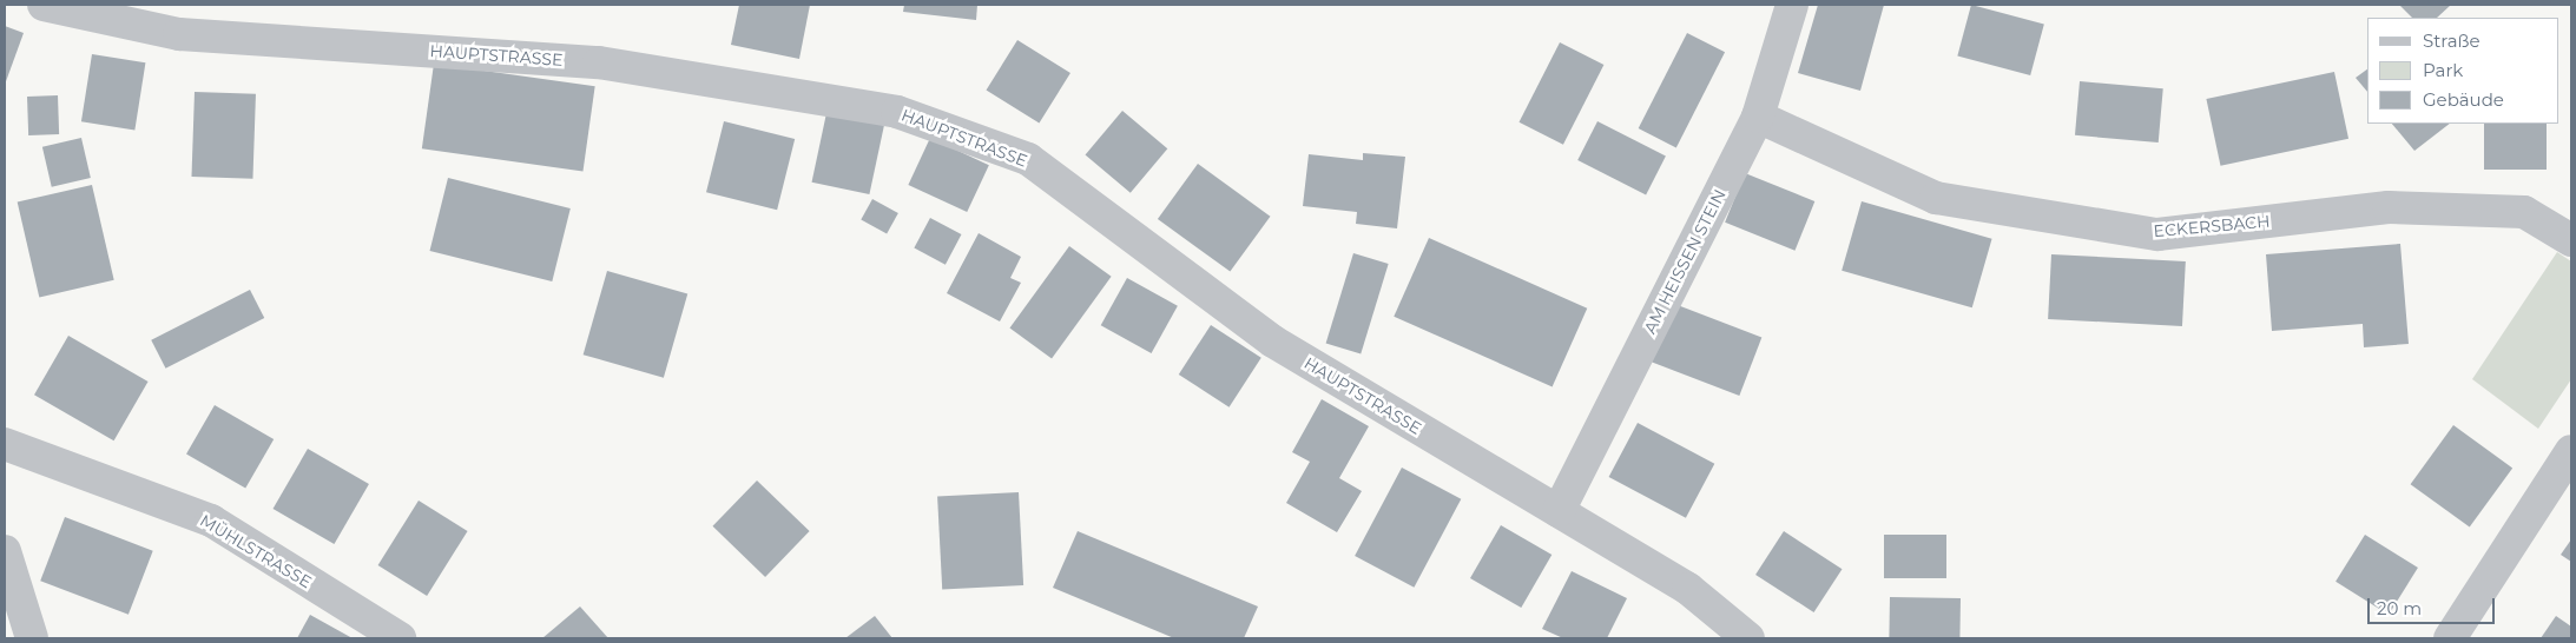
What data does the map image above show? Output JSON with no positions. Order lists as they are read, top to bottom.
{
  "streets": {
    "street": [
      "HAUPTSTRASSE",
      "ECKERSBACH",
      "AM HEISSEN STEIN",
      "MÜHLSTRASSE"
    ]
  },
  "crossings": [
    ["HAUPTSTRASSE", "AM HEISSEN STEIN"],
    ["ECKERSBACH", "AM HEISSEN STEIN"]
  ],
  "legend": ["Straße", "Park", "Gebäude"],
  "scale_bar": "20 m"
}
